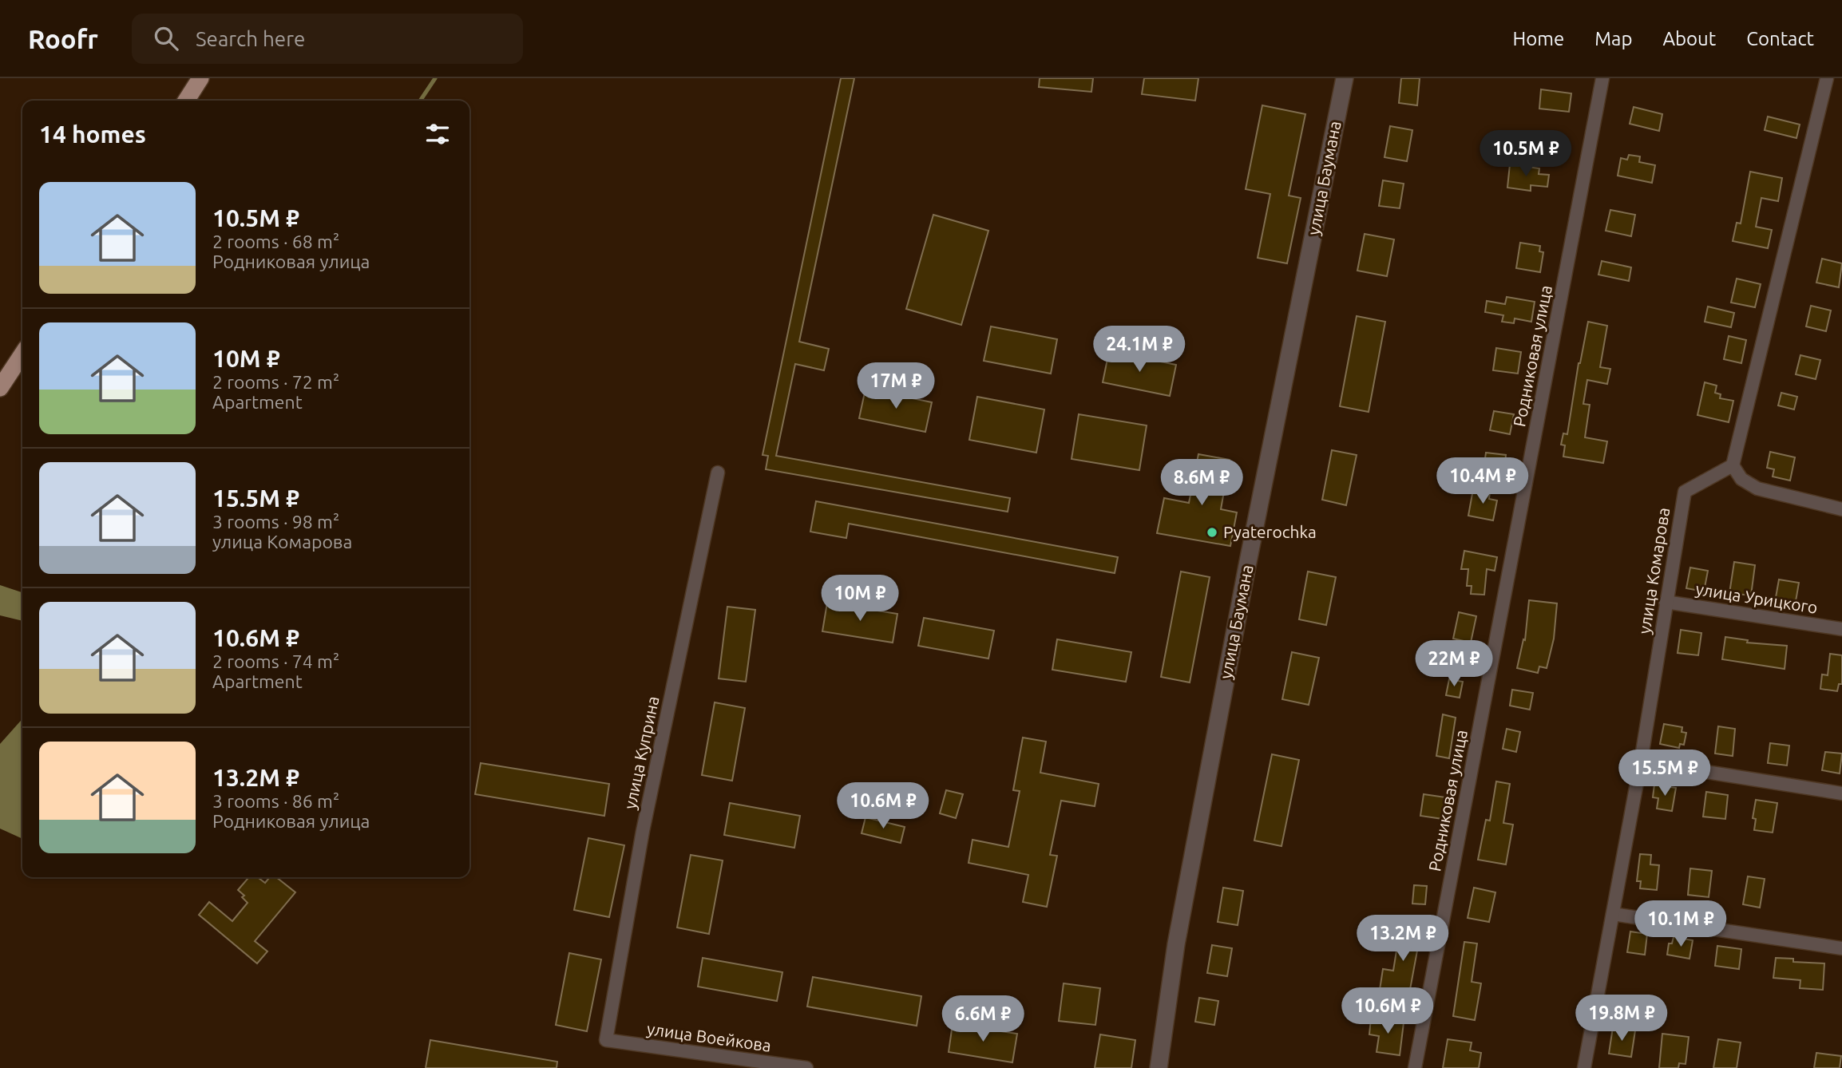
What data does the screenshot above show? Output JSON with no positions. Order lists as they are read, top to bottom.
{
  "streets": {
    "street": [
      "улица Баумана",
      "Родниковая улица",
      "улица Комарова",
      "улица Урицкого",
      "улица Куприна",
      "улица Воейкова"
    ]
  },
  "crossings": [
    ["улица Комарова", "улица Урицкого"],
    ["улица Куприна", "улица Воейкова"]
  ],
  "places": ["Pyaterochka"],
  "page": {
    "header": "Roofr",
    "search": "Search here",
    "nav": [
      "Home",
      "Map",
      "About",
      "Contact"
    ],
    "heading": "14 homes",
    "price": [
      "10.5M ₽",
      "24.1M ₽",
      "17M ₽",
      "10.4M ₽",
      "8.6M ₽",
      "10M ₽",
      "22M ₽",
      "15.5M ₽",
      "10.6M ₽",
      "10.1M ₽",
      "13.2M ₽",
      "10.6M ₽",
      "19.8M ₽",
      "6.6M ₽"
    ],
    "list": [
      {
        "name": "10.5M ₽",
        "note": "2 rooms · 68 m² · Родниковая улица"
      },
      {
        "name": "10M ₽",
        "note": "2 rooms · 72 m² · Apartment"
      },
      {
        "name": "15.5M ₽",
        "note": "3 rooms · 98 m² · улица Комарова"
      },
      {
        "name": "10.6M ₽",
        "note": "2 rooms · 74 m² · Apartment"
      },
      {
        "name": "13.2M ₽",
        "note": "3 rooms · 86 m² · Родниковая улица"
      }
    ]
  }
}
